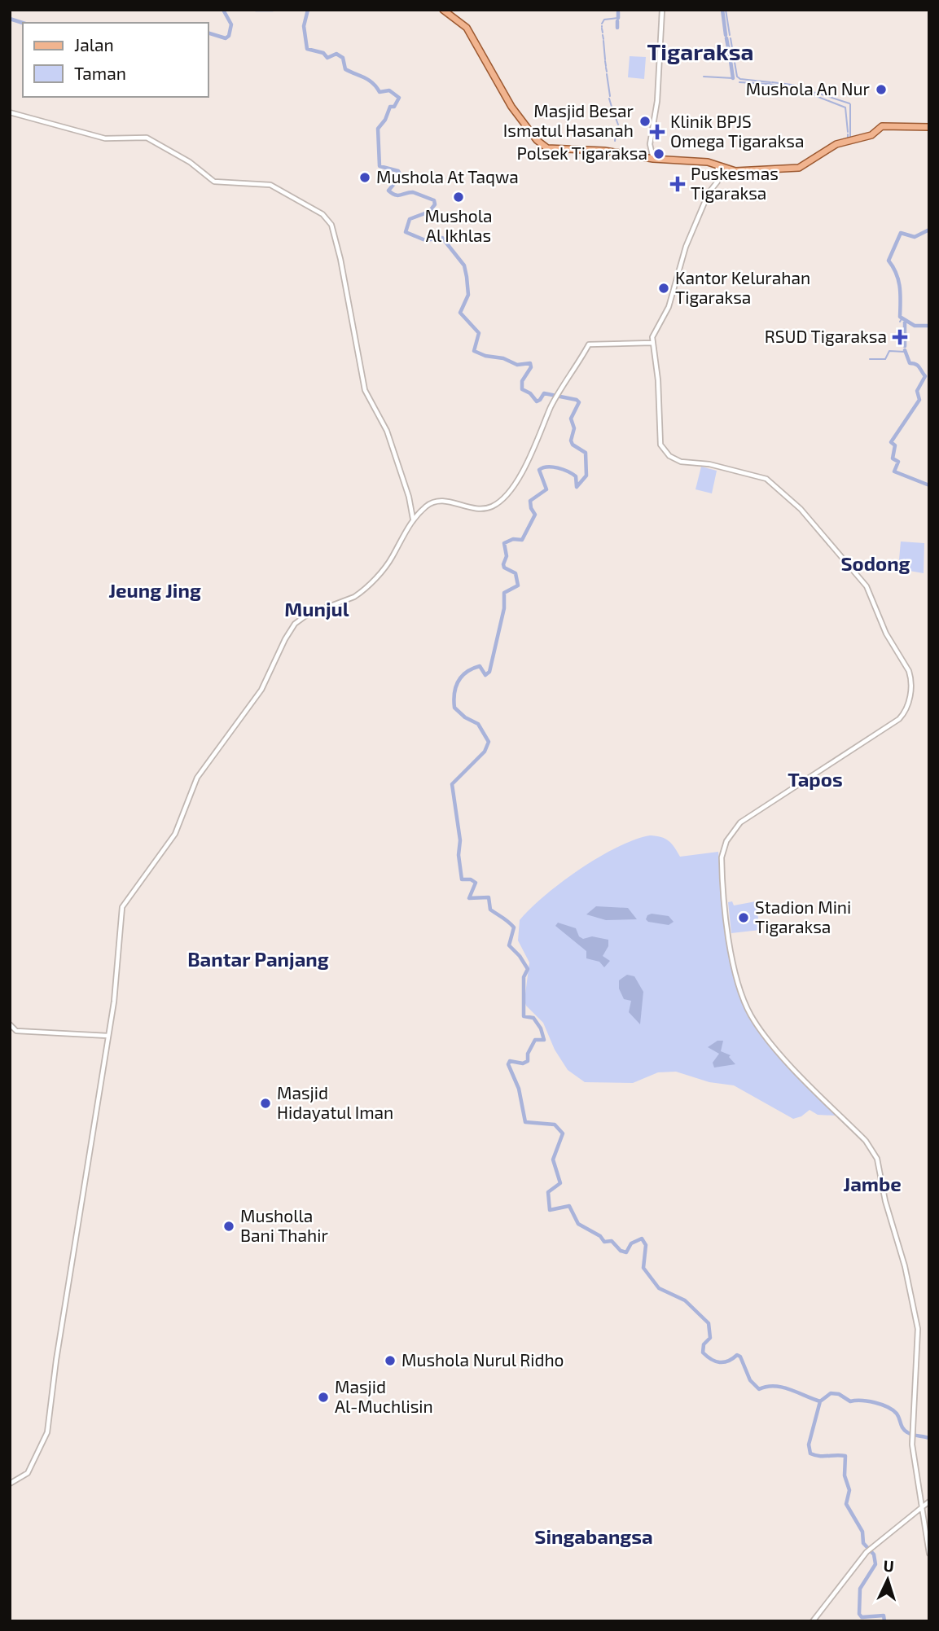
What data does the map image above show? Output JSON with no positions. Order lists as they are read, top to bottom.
{
  "districts": [
    "Tigaraksa",
    "Sodong",
    "Jeung Jing",
    "Munjul",
    "Tapos",
    "Bantar Panjang",
    "Jambe",
    "Singabangsa"
  ],
  "places": {
    "other": [
      "Mushola An Nur",
      "Masjid Besar Ismatul Hasanah",
      "Polsek Tigaraksa",
      "Mushola At Taqwa",
      "Mushola Al Ikhlas",
      "Kantor Kelurahan Tigaraksa",
      "Stadion Mini Tigaraksa",
      "Masjid Hidayatul Iman",
      "Musholla Bani Thahir",
      "Mushola Nurul Ridho",
      "Masjid Al-Muchlisin"
    ],
    "health": ["Klinik BPJS Omega Tigaraksa", "Puskesmas Tigaraksa", "RSUD Tigaraksa"]
  },
  "legend": ["Jalan", "Taman"],
  "north": "top"
}
